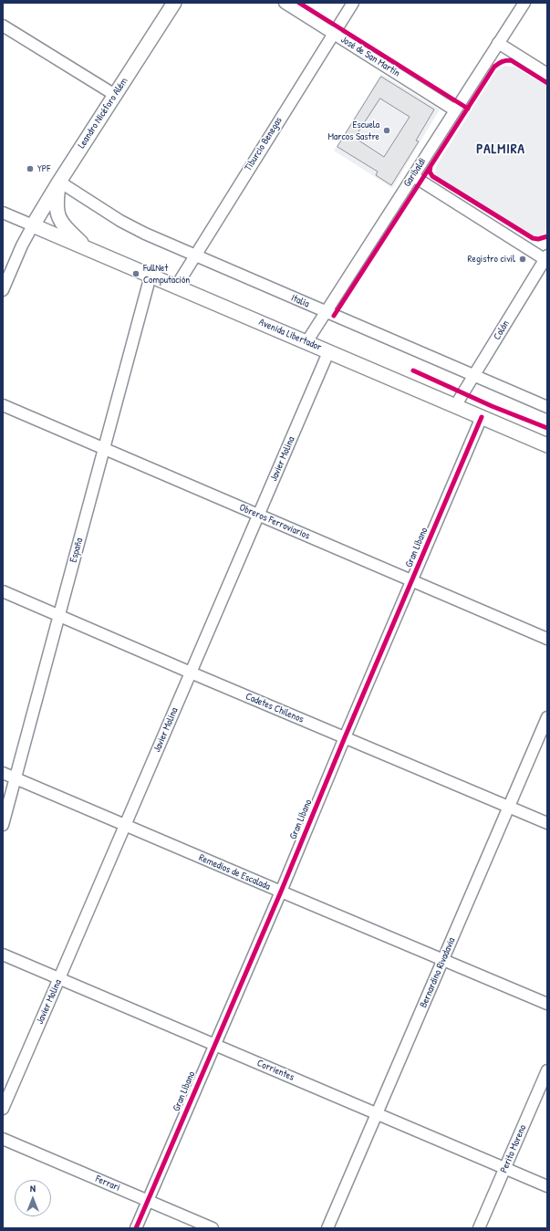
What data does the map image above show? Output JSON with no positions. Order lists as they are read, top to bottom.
{
  "streets": {
    "main road": ["Leandro Nicéforo Além", "Avenida Libertador"],
    "street": [
      "José de San Martín",
      "Tiburcio Benegas",
      "Garibaldi",
      "Italia",
      "Colón",
      "Javier Molina",
      "Obreros Ferroviarios",
      "Gran Líbano",
      "España",
      "Cadetes Chilenos",
      "Remedios de Escalada",
      "Bernardino Rivadavia",
      "Corrientes",
      "Perito Moreno",
      "Ferrari"
    ]
  },
  "crossings": [
    ["José de San Martín", "Tiburcio Benegas"],
    ["José de San Martín", "Garibaldi"],
    ["Leandro Nicéforo Além", "Italia"],
    ["Leandro Nicéforo Além", "Avenida Libertador"],
    ["Tiburcio Benegas", "Italia"],
    ["Tiburcio Benegas", "Avenida Libertador"],
    ["Garibaldi", "Italia"],
    ["Garibaldi", "Avenida Libertador"],
    ["Italia", "Colón"],
    ["Colón", "Avenida Libertador"],
    ["Avenida Libertador", "Javier Molina"],
    ["Avenida Libertador", "Gran Líbano"],
    ["Avenida Libertador", "España"],
    ["Javier Molina", "Obreros Ferroviarios"],
    ["Javier Molina", "Cadetes Chilenos"],
    ["Javier Molina", "Remedios de Escalada"],
    ["Javier Molina", "Corrientes"],
    ["Obreros Ferroviarios", "Gran Líbano"],
    ["Obreros Ferroviarios", "España"],
    ["Gran Líbano", "Cadetes Chilenos"],
    ["Gran Líbano", "Remedios de Escalada"],
    ["Gran Líbano", "Corrientes"],
    ["Gran Líbano", "Ferrari"],
    ["España", "Cadetes Chilenos"],
    ["España", "Remedios de Escalada"],
    ["Cadetes Chilenos", "Bernardino Rivadavia"],
    ["Remedios de Escalada", "Bernardino Rivadavia"],
    ["Bernardino Rivadavia", "Corrientes"],
    ["Corrientes", "Perito Moreno"]
  ],
  "districts": ["PALMIRA"],
  "places": [
    "Escuela Marcos Sastre",
    "YPF",
    "Registro civil",
    "FullNet Computación"
  ],
  "north": "top"
}
